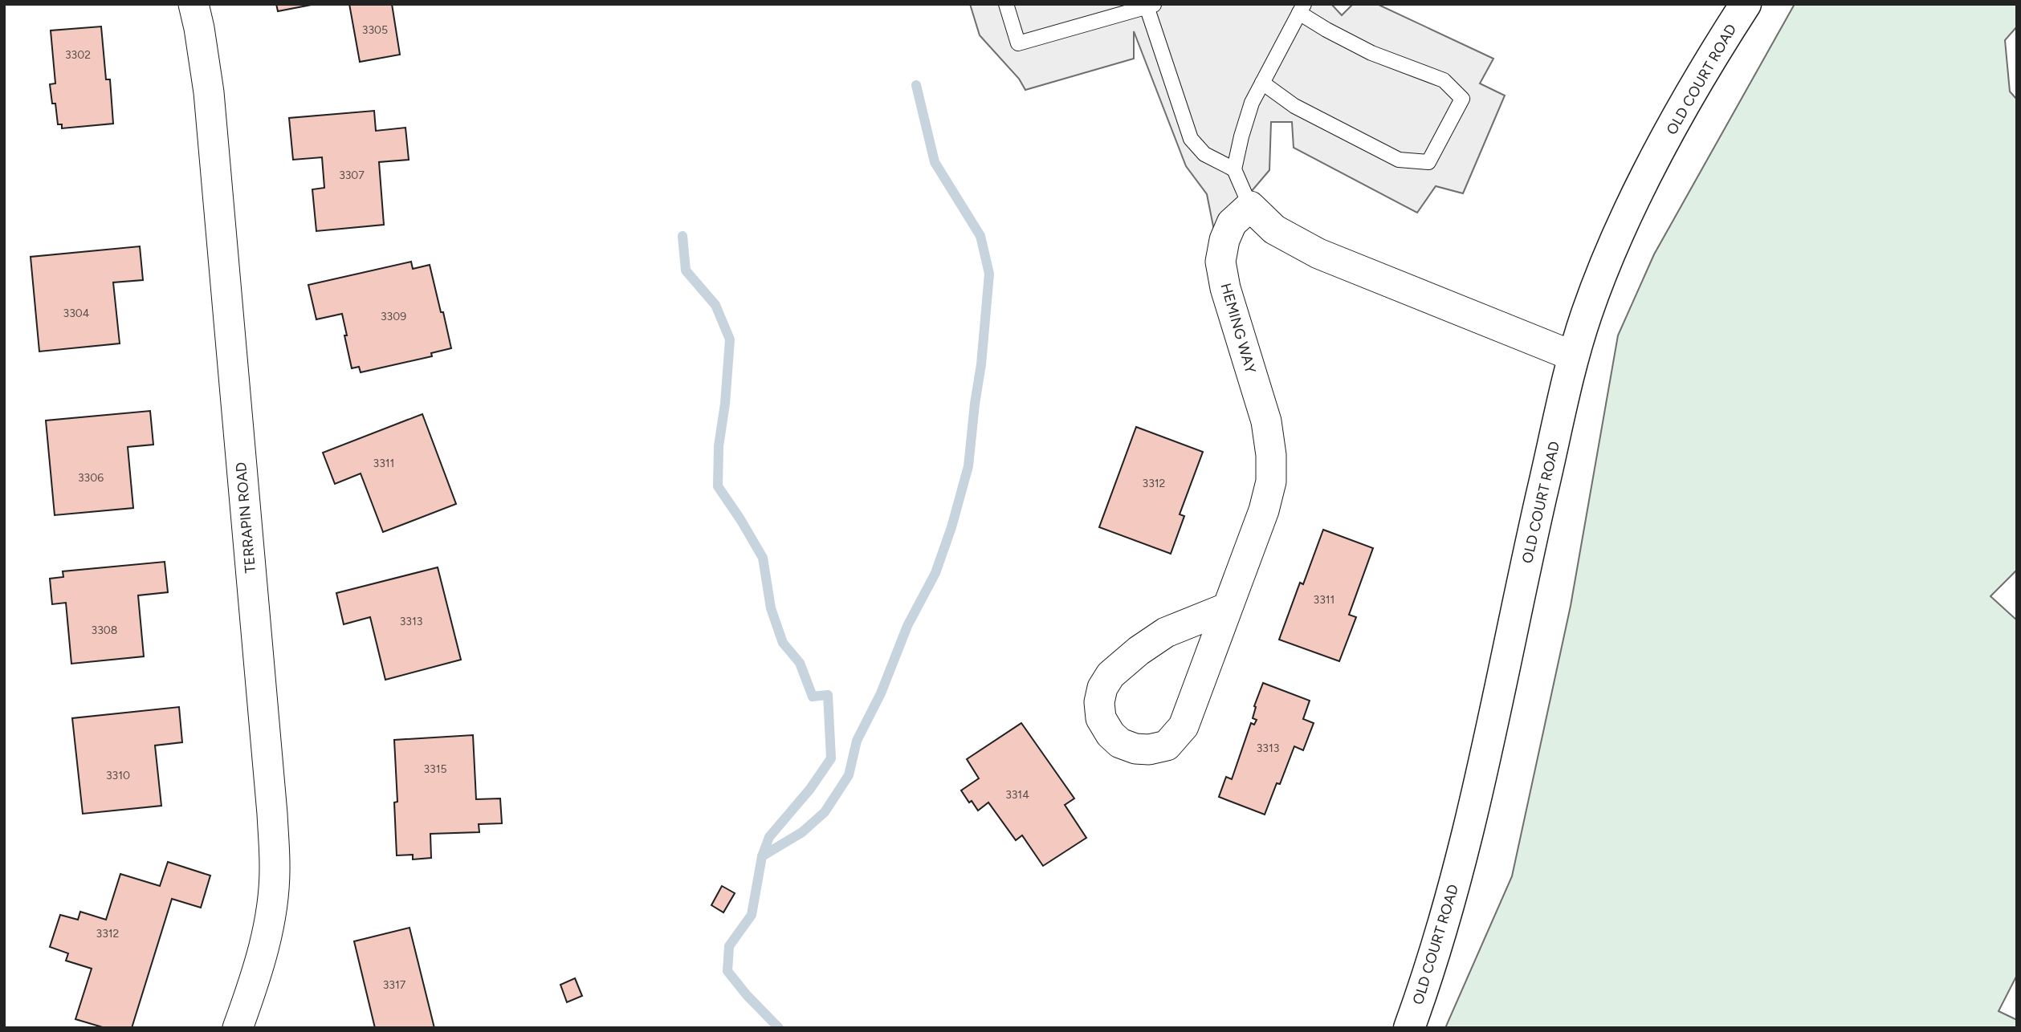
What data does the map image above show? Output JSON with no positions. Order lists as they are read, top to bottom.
{
  "streets": {
    "main road": ["OLD COURT ROAD"],
    "street": ["HEMING WAY", "TERRAPIN ROAD"]
  },
  "house_numbers": [
    "3305",
    "3302",
    "3307",
    "3304",
    "3309",
    "3311",
    "3306",
    "3312",
    "3311",
    "3313",
    "3308",
    "3313",
    "3315",
    "3310",
    "3314",
    "3312",
    "3317"
  ]
}
